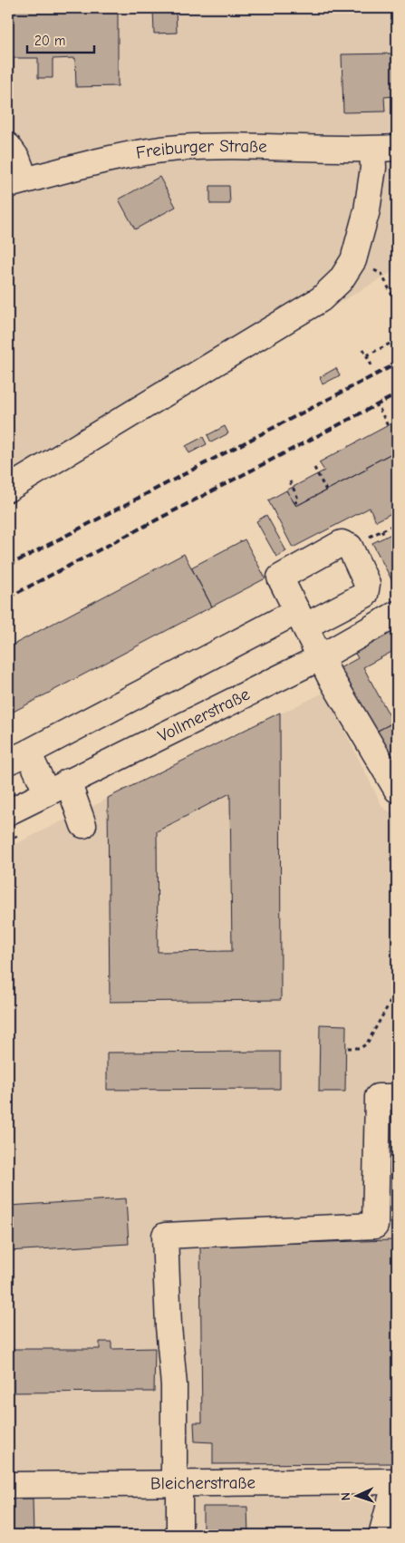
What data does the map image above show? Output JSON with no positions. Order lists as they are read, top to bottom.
{
  "streets": {
    "street": ["Freiburger Straße", "Vollmerstraße", "Bleicherstraße"]
  },
  "scale_bar": "20 m",
  "north": "left"
}
